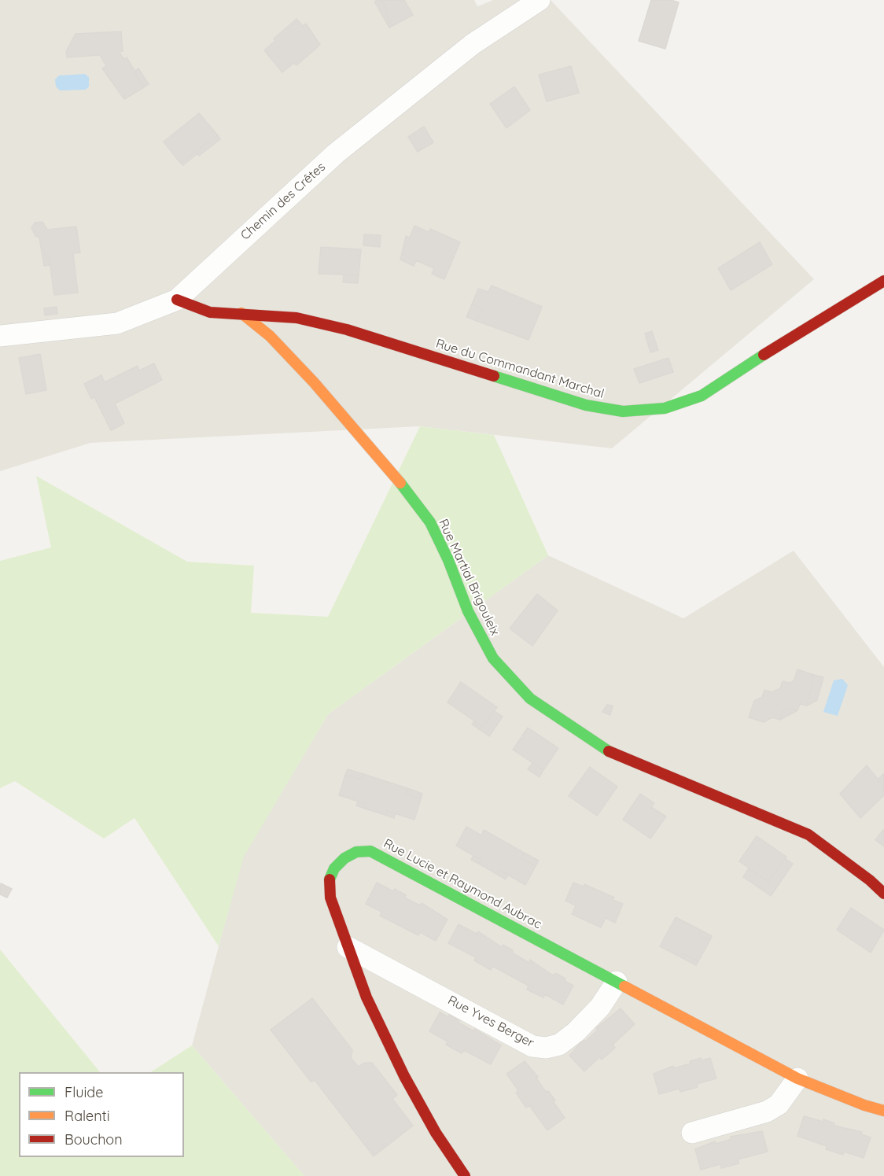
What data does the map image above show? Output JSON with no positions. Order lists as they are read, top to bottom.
{
  "streets": {
    "street": [
      "Chemin des Crêtes",
      "Rue du Commandant Marchal",
      "Rue Martial Brigouleix",
      "Rue Lucie et Raymond Aubrac",
      "Rue Yves Berger"
    ]
  },
  "crossings": [
    ["Chemin des Crêtes", "Rue du Commandant Marchal"],
    ["Rue du Commandant Marchal", "Rue Martial Brigouleix"],
    ["Rue Lucie et Raymond Aubrac", "Rue Yves Berger"]
  ],
  "legend": ["Fluide", "Ralenti", "Bouchon"]
}
